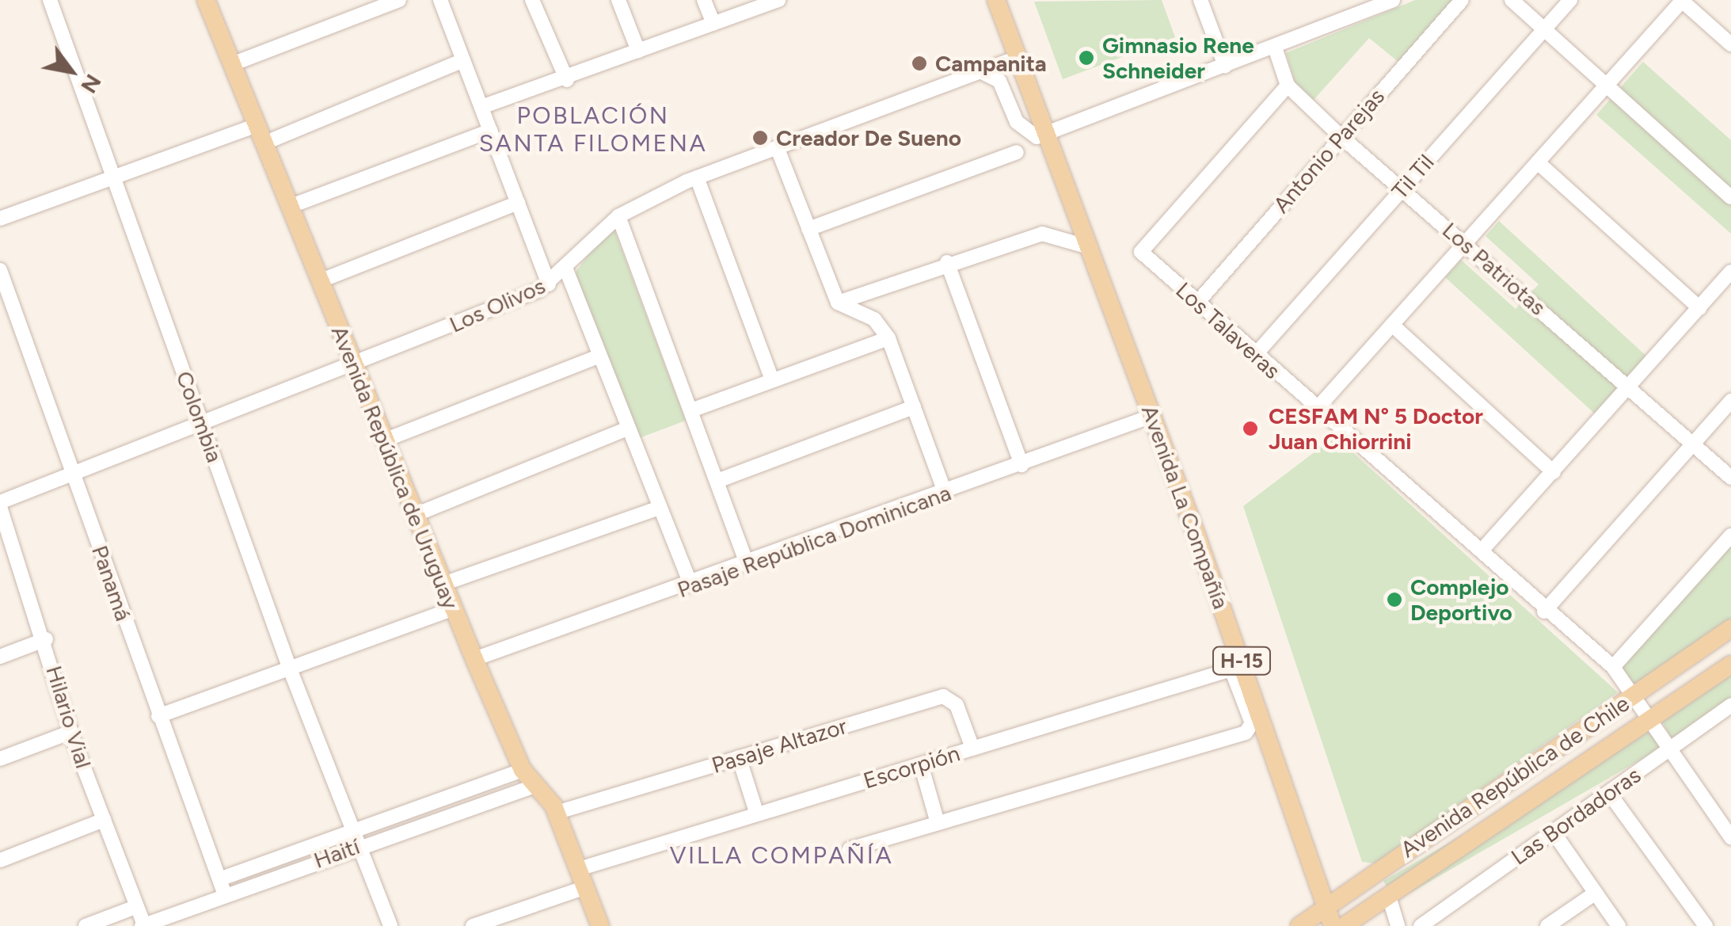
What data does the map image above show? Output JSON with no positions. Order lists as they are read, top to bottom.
{
  "streets": {
    "main road": [
      "Avenida República de Uruguay",
      "Avenida La Compañía",
      "H-15",
      "Avenida República de Chile"
    ],
    "street": [
      "Antonio Parejas",
      "Til Til",
      "Los Patriotas",
      "Los Olivos",
      "Los Talaveras",
      "Colombia",
      "Pasaje República Dominicana",
      "Panamá",
      "Hilario Vial",
      "Pasaje Altazor",
      "Escorpión",
      "Las Bordadoras",
      "Haití"
    ]
  },
  "crossings": [
    ["Antonio Parejas", "Los Patriotas"],
    ["Antonio Parejas", "Los Talaveras"],
    ["Til Til", "Los Patriotas"],
    ["Til Til", "Los Talaveras"],
    ["Los Patriotas", "Los Talaveras"],
    ["Los Olivos", "Colombia"],
    ["Los Olivos", "Avenida República de Uruguay"],
    ["Los Olivos", "Avenida La Compañía"],
    ["Los Olivos", "Panamá"],
    ["Los Olivos", "Hilario Vial"],
    ["Los Talaveras", "Avenida República de Chile"],
    ["Los Talaveras", "Las Bordadoras"],
    ["Colombia", "Haití"],
    ["Avenida República de Uruguay", "Pasaje República Dominicana"],
    ["Avenida República de Uruguay", "Pasaje Altazor"],
    ["Avenida República de Uruguay", "Escorpión"],
    ["Avenida República de Uruguay", "Haití"],
    ["Avenida La Compañía", "Pasaje República Dominicana"],
    ["Avenida La Compañía", "Escorpión"],
    ["Avenida La Compañía", "Avenida República de Chile"],
    ["Panamá", "Haití"],
    ["Hilario Vial", "Haití"],
    ["Pasaje Altazor", "Escorpión"]
  ],
  "districts": ["POBLACIÓN SANTA FILOMENA", "VILLA COMPAÑÍA"],
  "places": [
    "Gimnasio Rene Schneider",
    "Campanita",
    "Creador De Sueno",
    "CESFAM N° 5 Doctor Juan Chiorrini",
    "Complejo Deportivo"
  ],
  "north": "bottom right"
}
